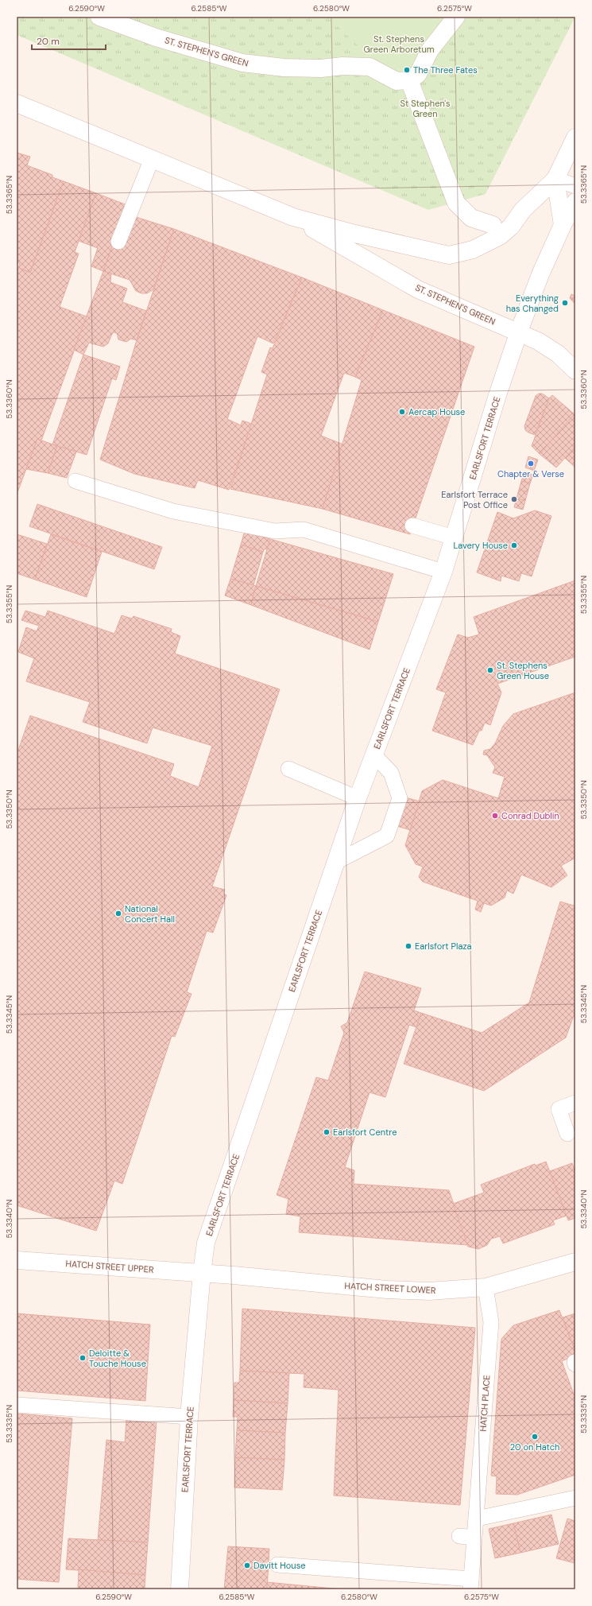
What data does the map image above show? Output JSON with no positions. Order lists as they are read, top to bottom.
{
  "streets": {
    "main road": [
      "ST. STEPHEN'S GREEN",
      "EARLSFORT TERRACE",
      "HATCH STREET UPPER",
      "HATCH STREET LOWER"
    ],
    "lane": ["HATCH PLACE"]
  },
  "crossings": [
    ["ST. STEPHEN'S GREEN", "EARLSFORT TERRACE"],
    ["EARLSFORT TERRACE", "HATCH STREET UPPER"],
    ["EARLSFORT TERRACE", "HATCH STREET LOWER"],
    ["HATCH STREET UPPER", "HATCH STREET LOWER"],
    ["HATCH STREET LOWER", "HATCH PLACE"]
  ],
  "parks": ["St. Stephens Green Arboretum", "St Stephen's Green"],
  "places": [
    "The Three Fates",
    "Everything has Changed",
    "Aercap House",
    "Chapter & Verse",
    "Earlsfort Terrace Post Office",
    "Lavery House",
    "St. Stephens Green House",
    "Conrad Dublin",
    "National Concert Hall",
    "Earlsfort Plaza",
    "Earlsfort Centre",
    "Deloitte & Touche House",
    "20 on Hatch",
    "Davitt House"
  ],
  "scale_bar": "20 m",
  "coordinates": [
    "6.2590°W",
    "6.2585°W",
    "6.2580°W",
    "6.2575°W",
    "53.3365°N",
    "53.3360°N",
    "53.3355°N",
    "53.3350°N",
    "53.3345°N",
    "53.3340°N",
    "53.3335°N"
  ]
}
